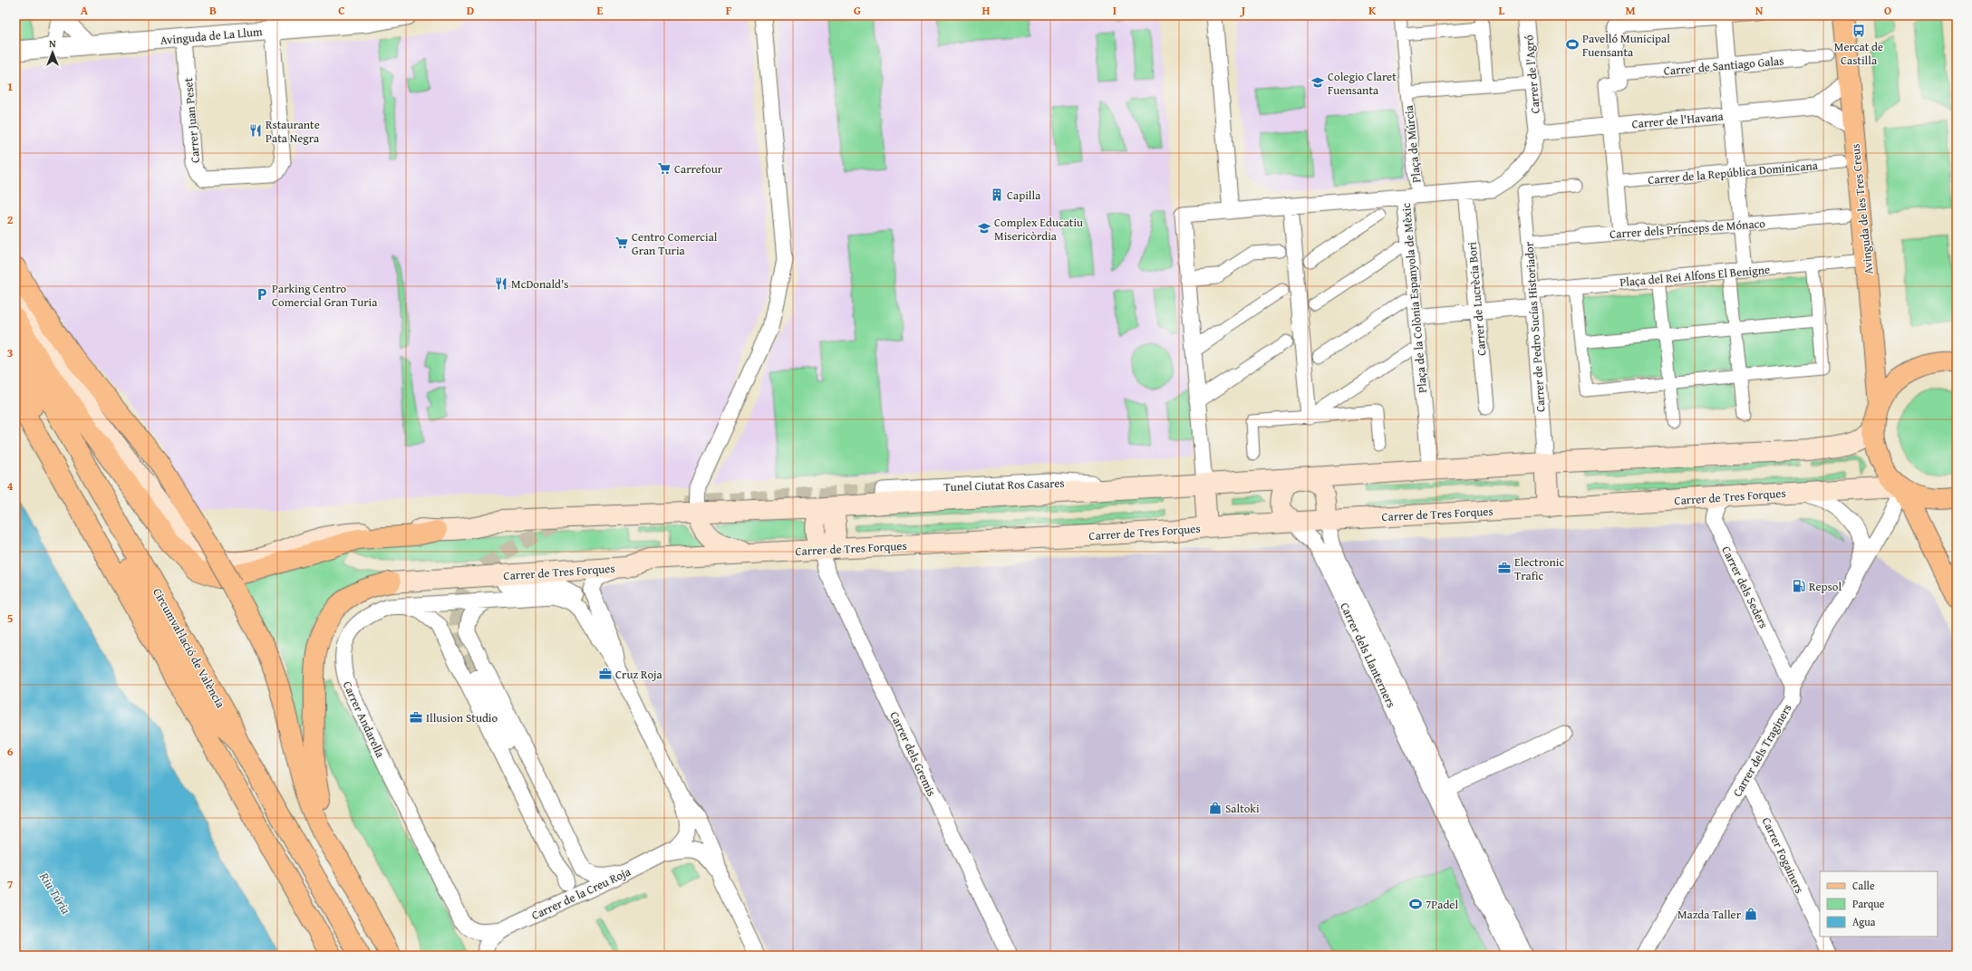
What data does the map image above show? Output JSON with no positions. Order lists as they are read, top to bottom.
{
  "streets": {
    "main road": ["Avinguda de les Tres Creus", "Carrer de Tres Forques", "Circumval·lació de València"],
    "street": [
      "Avinguda de La Llum",
      "Carrer de Santiago Galas",
      "Carrer de l'Agró",
      "Carrer de l'Havana",
      "Carrer Juan Peset",
      "Plaça de Múrcia",
      "Carrer de la República Dominicana",
      "Carrer dels Prínceps de Mónaco",
      "Plaça del Rei Alfons El Benigne",
      "Plaça de la Colònia Espanyola de Mèxic",
      "Carrer de Lucrècia Bori",
      "Carrer de Pedro Sucías Historiador",
      "Tunel Ciutat Ros Casares",
      "Carrer dels Seders",
      "Carrer dels Llanterners",
      "Carrer Andarella",
      "Carrer dels Traginers",
      "Carrer dels Gremis",
      "Carrer Fogainers",
      "Carrer de la Creu Roja"
    ]
  },
  "crossings": [
    ["Avinguda de La Llum", "Carrer Juan Peset"],
    ["Carrer de l'Agró", "Carrer de l'Havana"],
    ["Carrer de l'Agró", "Plaça de Múrcia"],
    ["Carrer de l'Havana", "Plaça de Múrcia"],
    ["Plaça de Múrcia", "Plaça de la Colònia Espanyola de Mèxic"],
    ["Plaça de Múrcia", "Carrer de Lucrècia Bori"],
    ["Avinguda de les Tres Creus", "Plaça del Rei Alfons El Benigne"],
    ["Carrer dels Prínceps de Mónaco", "Carrer de Pedro Sucías Historiador"],
    ["Plaça del Rei Alfons El Benigne", "Plaça de la Colònia Espanyola de Mèxic"],
    ["Plaça del Rei Alfons El Benigne", "Carrer de Lucrècia Bori"],
    ["Plaça del Rei Alfons El Benigne", "Carrer de Pedro Sucías Historiador"],
    ["Carrer de Tres Forques", "Carrer dels Seders"],
    ["Carrer de Tres Forques", "Carrer dels Llanterners"],
    ["Carrer de Tres Forques", "Carrer dels Traginers"],
    ["Carrer de Tres Forques", "Carrer dels Gremis"],
    ["Carrer dels Seders", "Carrer dels Traginers"],
    ["Carrer Andarella", "Carrer de la Creu Roja"],
    ["Carrer dels Traginers", "Carrer Fogainers"]
  ],
  "water": ["Riu Túria"],
  "places": {
    "bus stop": ["Mercat de Castilla"],
    "sports": ["Pavelló Municipal Fuensanta", "7Padel"],
    "school or university": ["Colegio Claret Fuensanta", "Complex Educatiu Misericòrdia"],
    "restaurant": ["Rstaurante Pata Negra", "McDonald's"],
    "supermarket": ["Carrefour", "Centro Comercial Gran Turia"],
    "building": ["Capilla"],
    "parking": ["Parking Centro Comercial Gran Turia"],
    "office": ["Electronic Trafic", "Cruz Roja", "Illusion Studio"],
    "fuel station": ["Repsol"],
    "shop": ["Saltoki", "Mazda Taller"]
  },
  "legend": ["Calle", "Parque", "Agua"],
  "north": "top",
  "grid": {
    "columns": [
      "A",
      "B",
      "C",
      "D",
      "E",
      "F",
      "G",
      "H",
      "I",
      "J",
      "K",
      "L",
      "M",
      "N",
      "O"
    ],
    "rows": [
      "1",
      "2",
      "3",
      "4",
      "5",
      "6",
      "7"
    ]
  }
}
